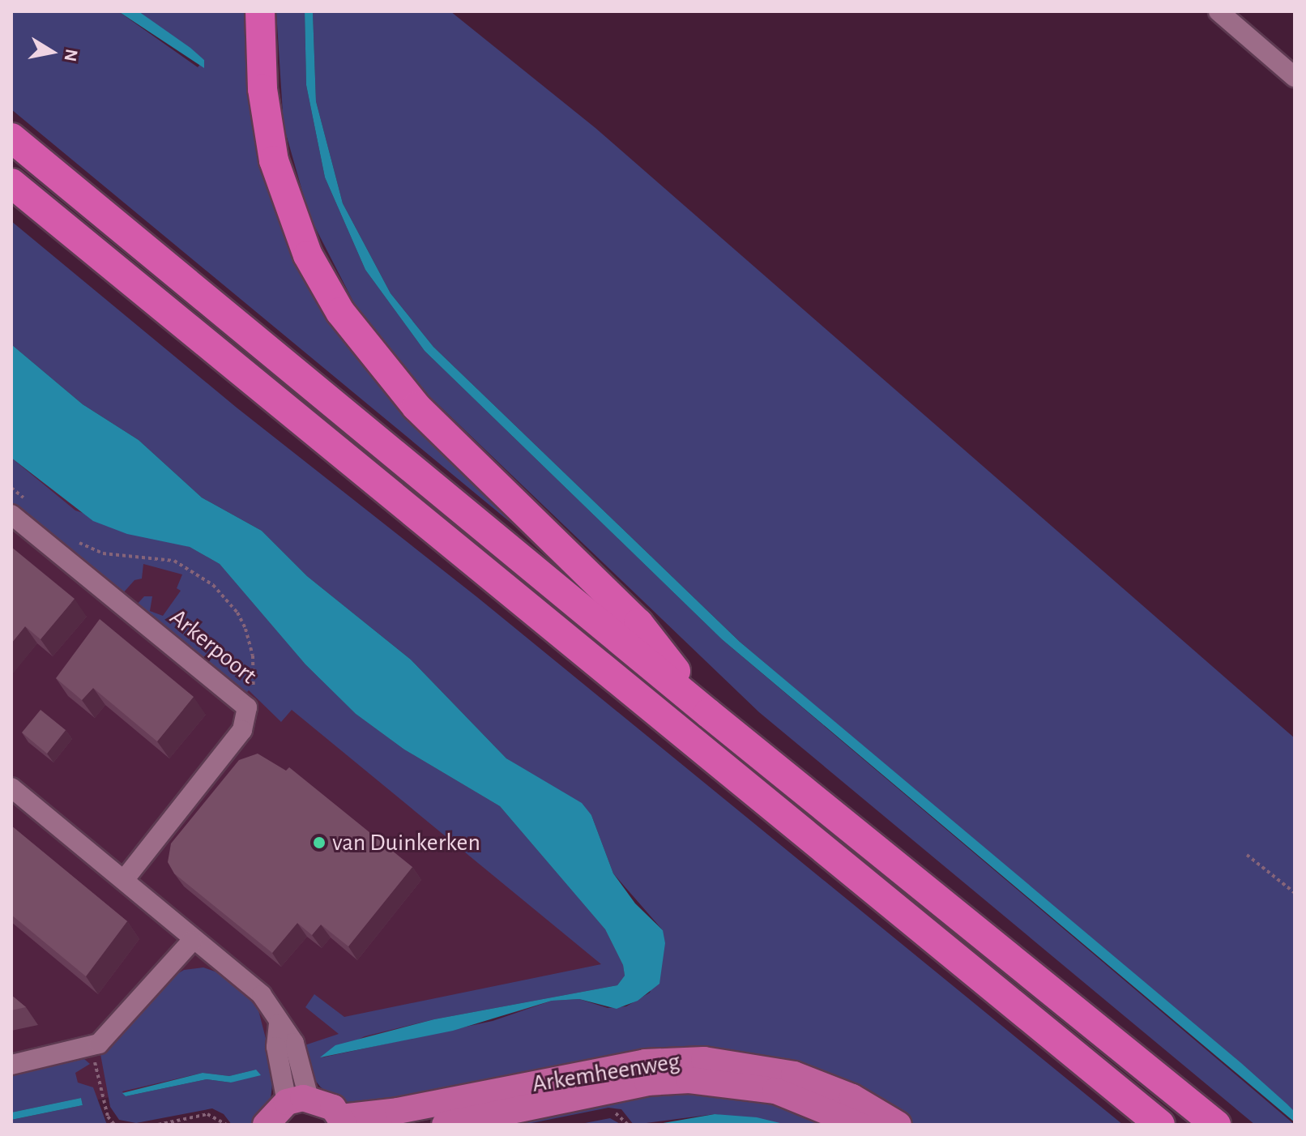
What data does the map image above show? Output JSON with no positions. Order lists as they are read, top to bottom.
{
  "streets": {
    "main road": ["Arkemheenweg"],
    "street": ["Arkerpoort"]
  },
  "places": ["van Duinkerken"],
  "north": "right"
}
